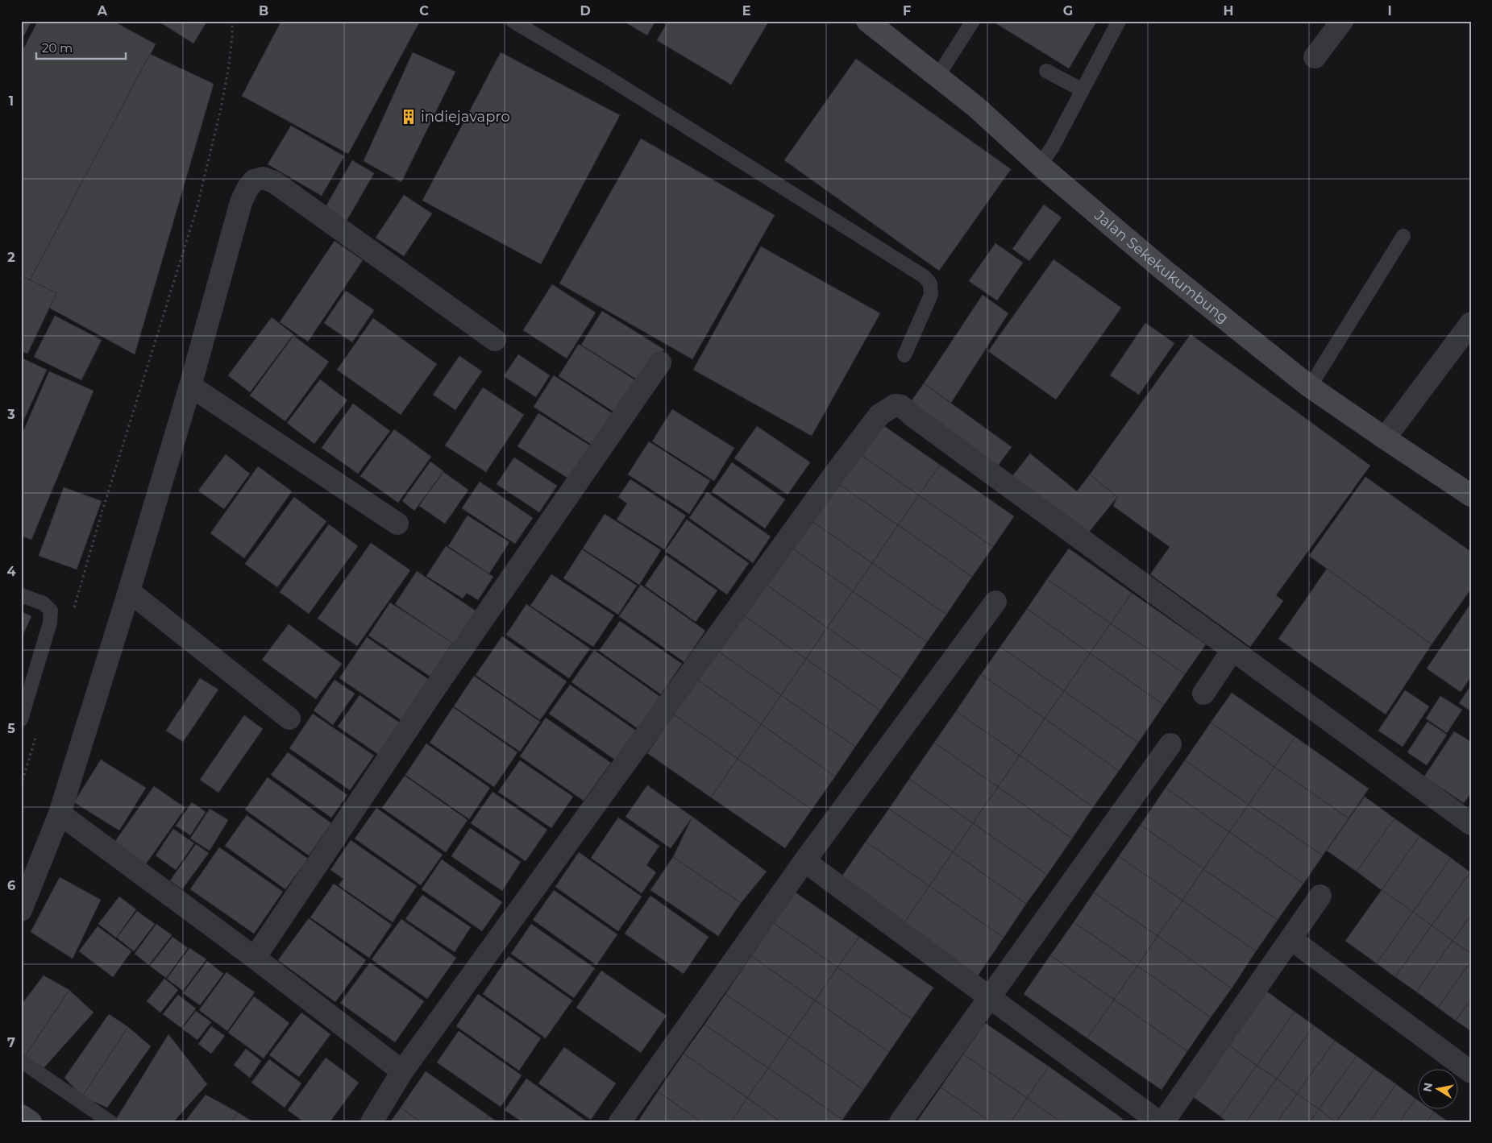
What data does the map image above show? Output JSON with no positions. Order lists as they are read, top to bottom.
{
  "streets": {
    "street": ["Jalan Sekekukumbung"]
  },
  "places": {
    "building": ["indiejavapro"]
  },
  "scale_bar": "20 m",
  "north": "left",
  "grid": {
    "columns": [
      "A",
      "B",
      "C",
      "D",
      "E",
      "F",
      "G",
      "H",
      "I"
    ],
    "rows": [
      "1",
      "2",
      "3",
      "4",
      "5",
      "6",
      "7"
    ]
  }
}
